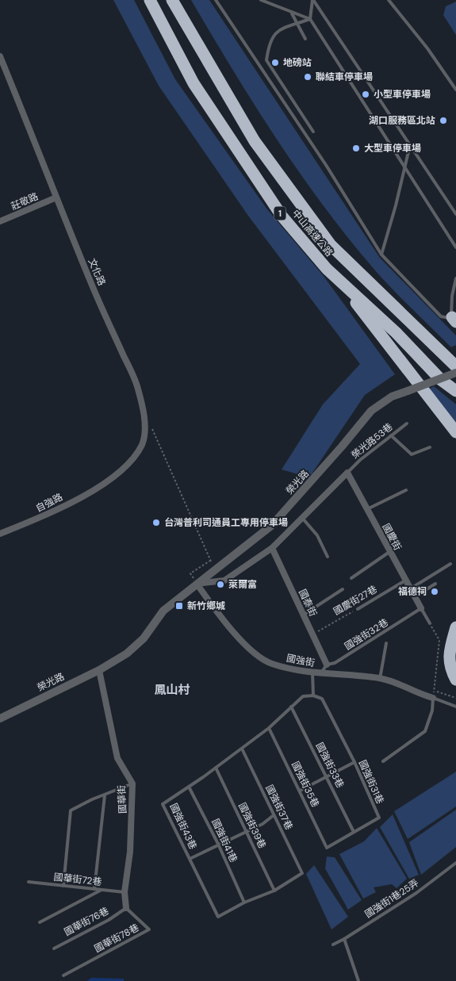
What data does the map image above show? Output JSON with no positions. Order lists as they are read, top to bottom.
{
  "streets": {
    "highway": ["1", "中山高速公路"],
    "street": [
      "莊敬路",
      "文化路",
      "榮光路",
      "自強路",
      "國慶街",
      "國泰街",
      "國強街",
      "國華街"
    ],
    "lane": [
      "榮光路53巷",
      "國慶街27巷",
      "國強街32巷",
      "國強街33巷",
      "國強街31巷",
      "國強街35巷",
      "國強街37巷",
      "國強街39巷",
      "國強街43巷",
      "國強街41巷",
      "國華街72巷",
      "國強街1巷25弄",
      "國華街76巷",
      "國華街78巷"
    ]
  },
  "crossings": [
    ["莊敬路", "文化路"],
    ["文化路", "自強路"],
    ["榮光路53巷", "國慶街"],
    ["榮光路", "國強街"],
    ["榮光路", "國華街"],
    ["國慶街", "國慶街27巷"],
    ["國慶街", "國強街32巷"],
    ["國慶街27巷", "國泰街"],
    ["國泰街", "國強街32巷"],
    ["國強街33巷", "國強街31巷"],
    ["國強街33巷", "國強街43巷"],
    ["國強街31巷", "國強街35巷"],
    ["國強街31巷", "國強街43巷"],
    ["國強街35巷", "國強街43巷"],
    ["國華街", "國華街72巷"],
    ["國華街", "國華街76巷"],
    ["國華街", "國華街78巷"],
    ["國強街37巷", "國強街43巷"],
    ["國強街39巷", "國強街43巷"],
    ["國強街43巷", "國強街41巷"],
    ["國華街76巷", "國華街78巷"]
  ],
  "districts": ["鳳山村"],
  "places": {
    "other": [
      "地磅站",
      "聯結車停車場",
      "小型車停車場",
      "湖口服務區北站",
      "大型車停車場",
      "台灣普利司通員工專用停車場",
      "萊爾富",
      "福德祠"
    ],
    "transit": ["新竹鄉城"]
  }
}
